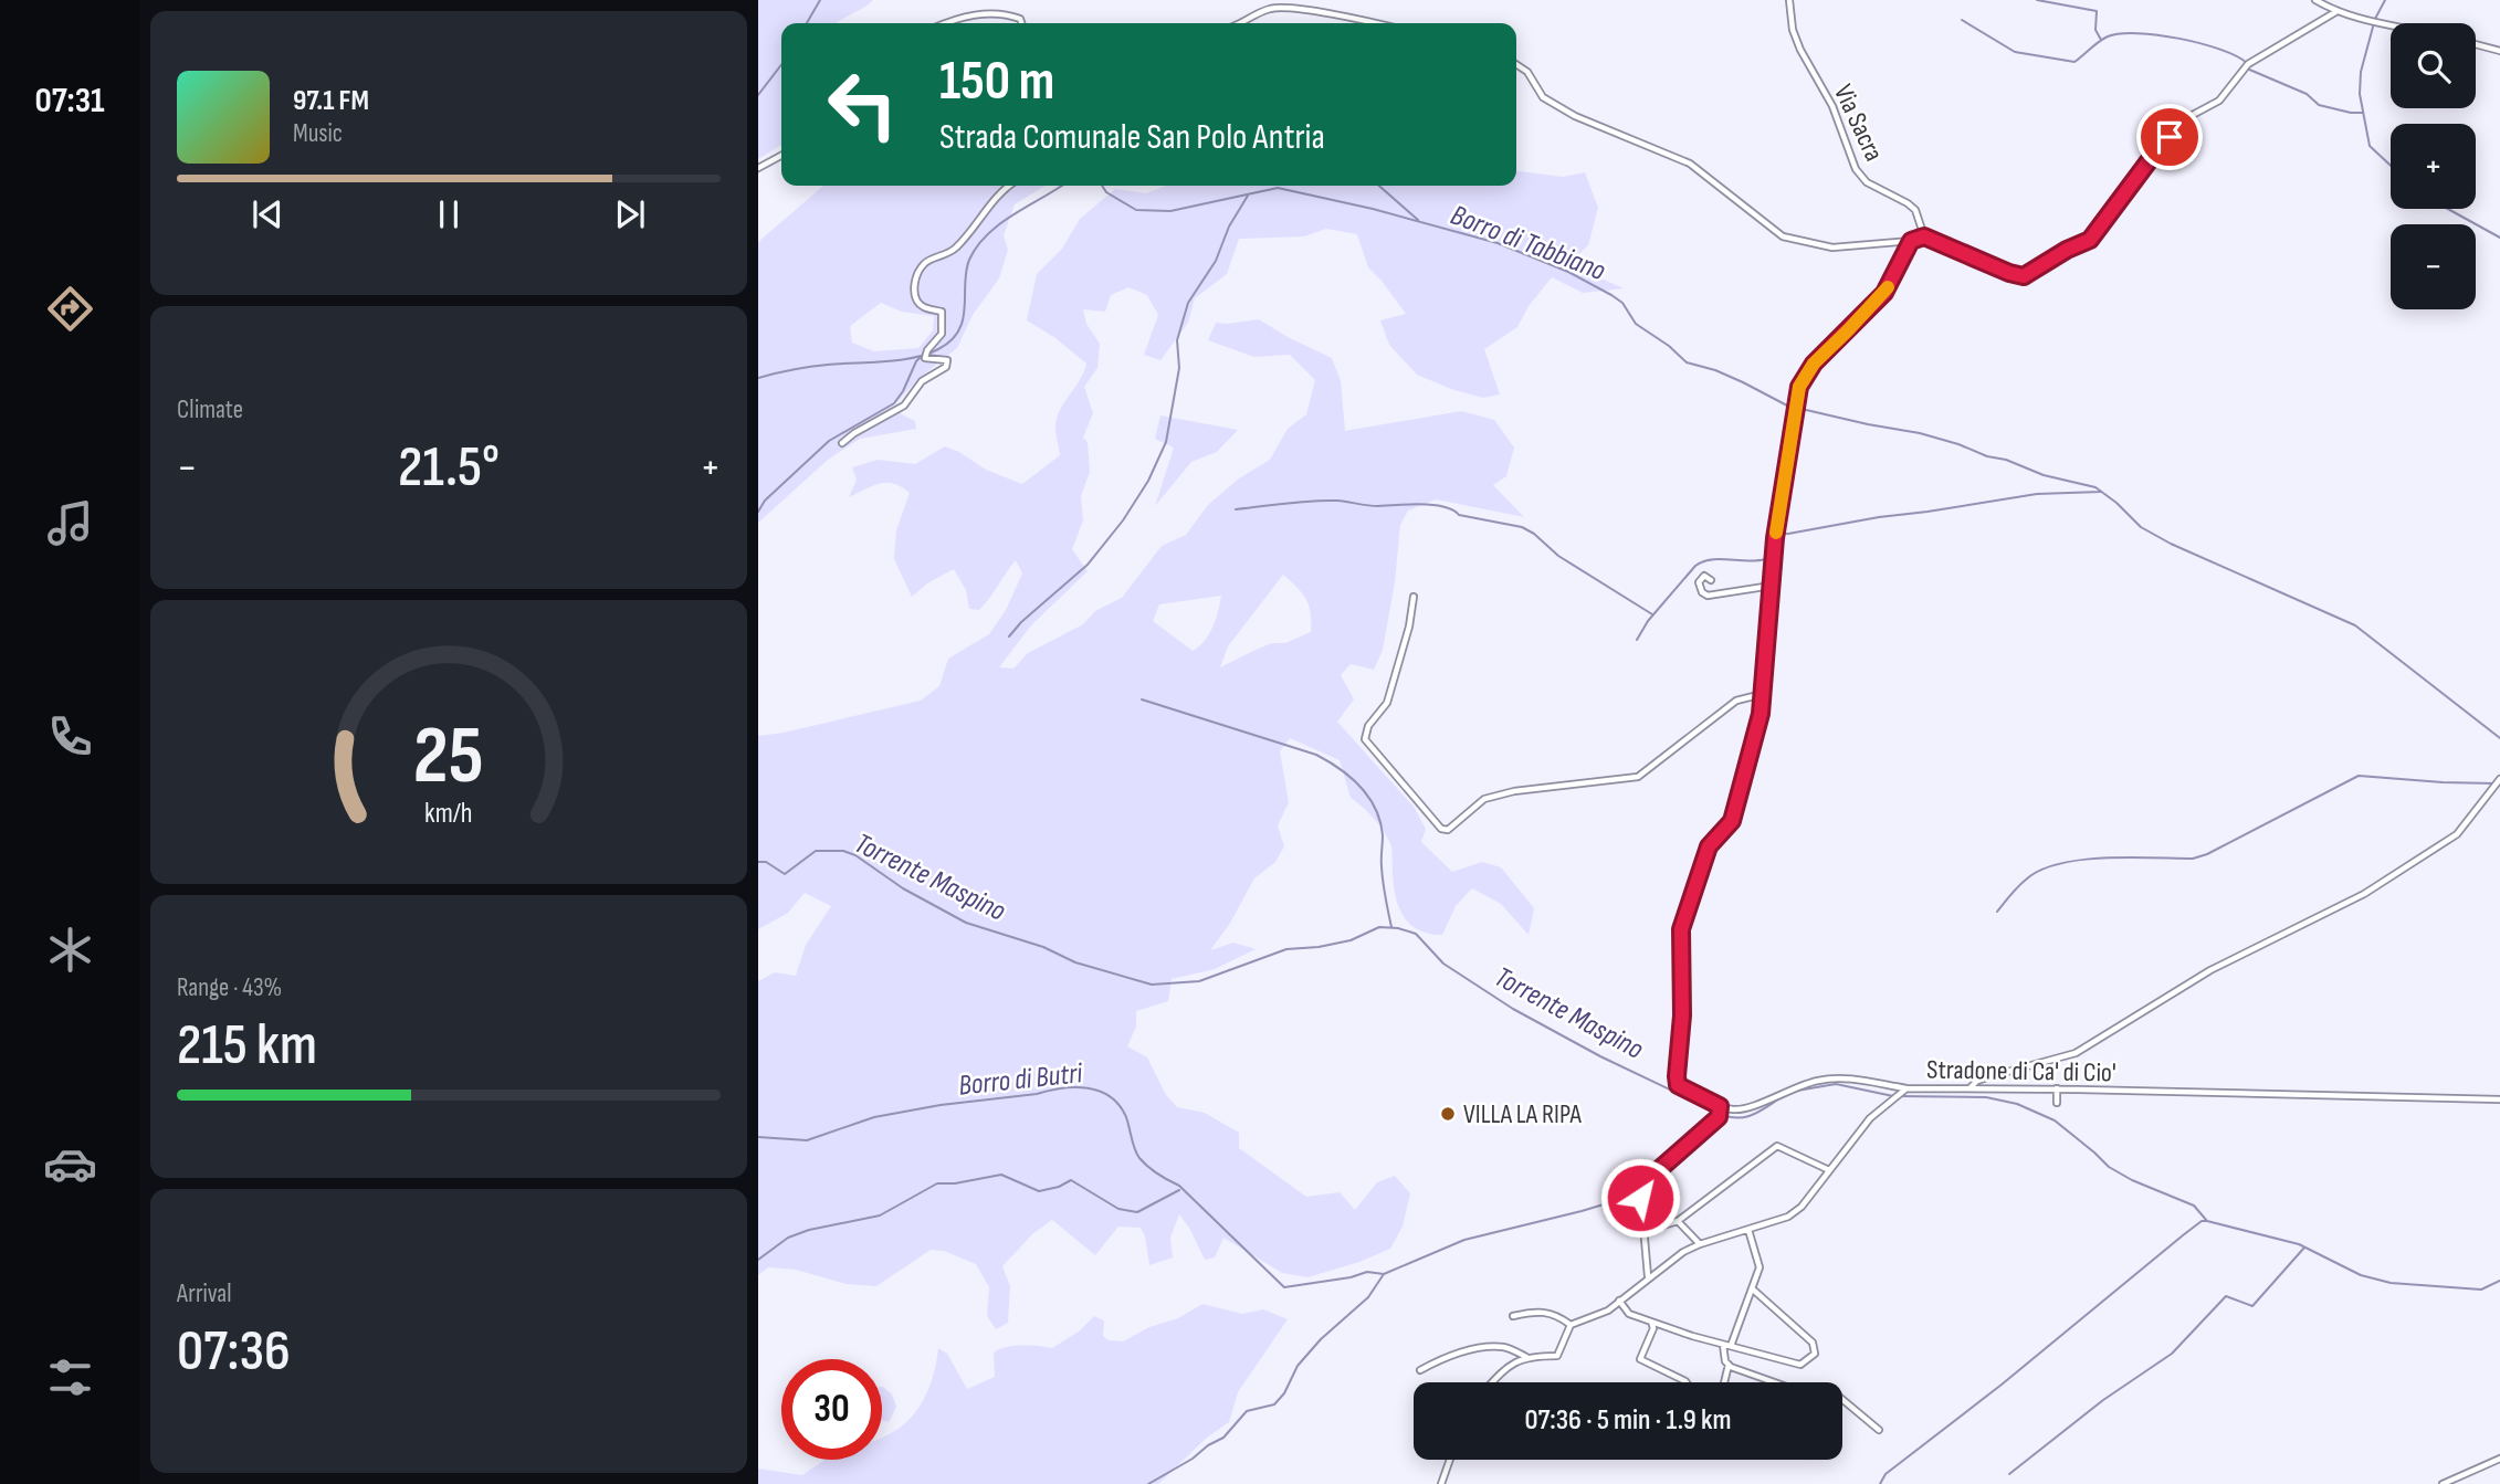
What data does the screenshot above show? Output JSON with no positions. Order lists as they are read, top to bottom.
{
  "streets": {
    "street": ["Via Sacra", "Stradone di Ca' di Cio'"]
  },
  "water": ["Borro di Tabbiano", "Torrente Maspino", "Borro di Butri"],
  "places": ["VILLA LA RIPA"],
  "page": {
    "tabs": "07:31",
    "map_buttons": ["+", "−"],
    "turn": ["150 m", "Strada Comunale San Polo Antria"],
    "song": ["97.1 FM", "Music"],
    "tile": [
      "Climate",
      ["Range · 43%", "215 km"],
      ["Arrival", "07:36"]
    ],
    "heat": ["−", "21.5°", "+"],
    "limit": "30",
    "trip": "07:36 · 5 min · 1.9 km",
    "gauge": ["25", "km/h"]
  }
}
